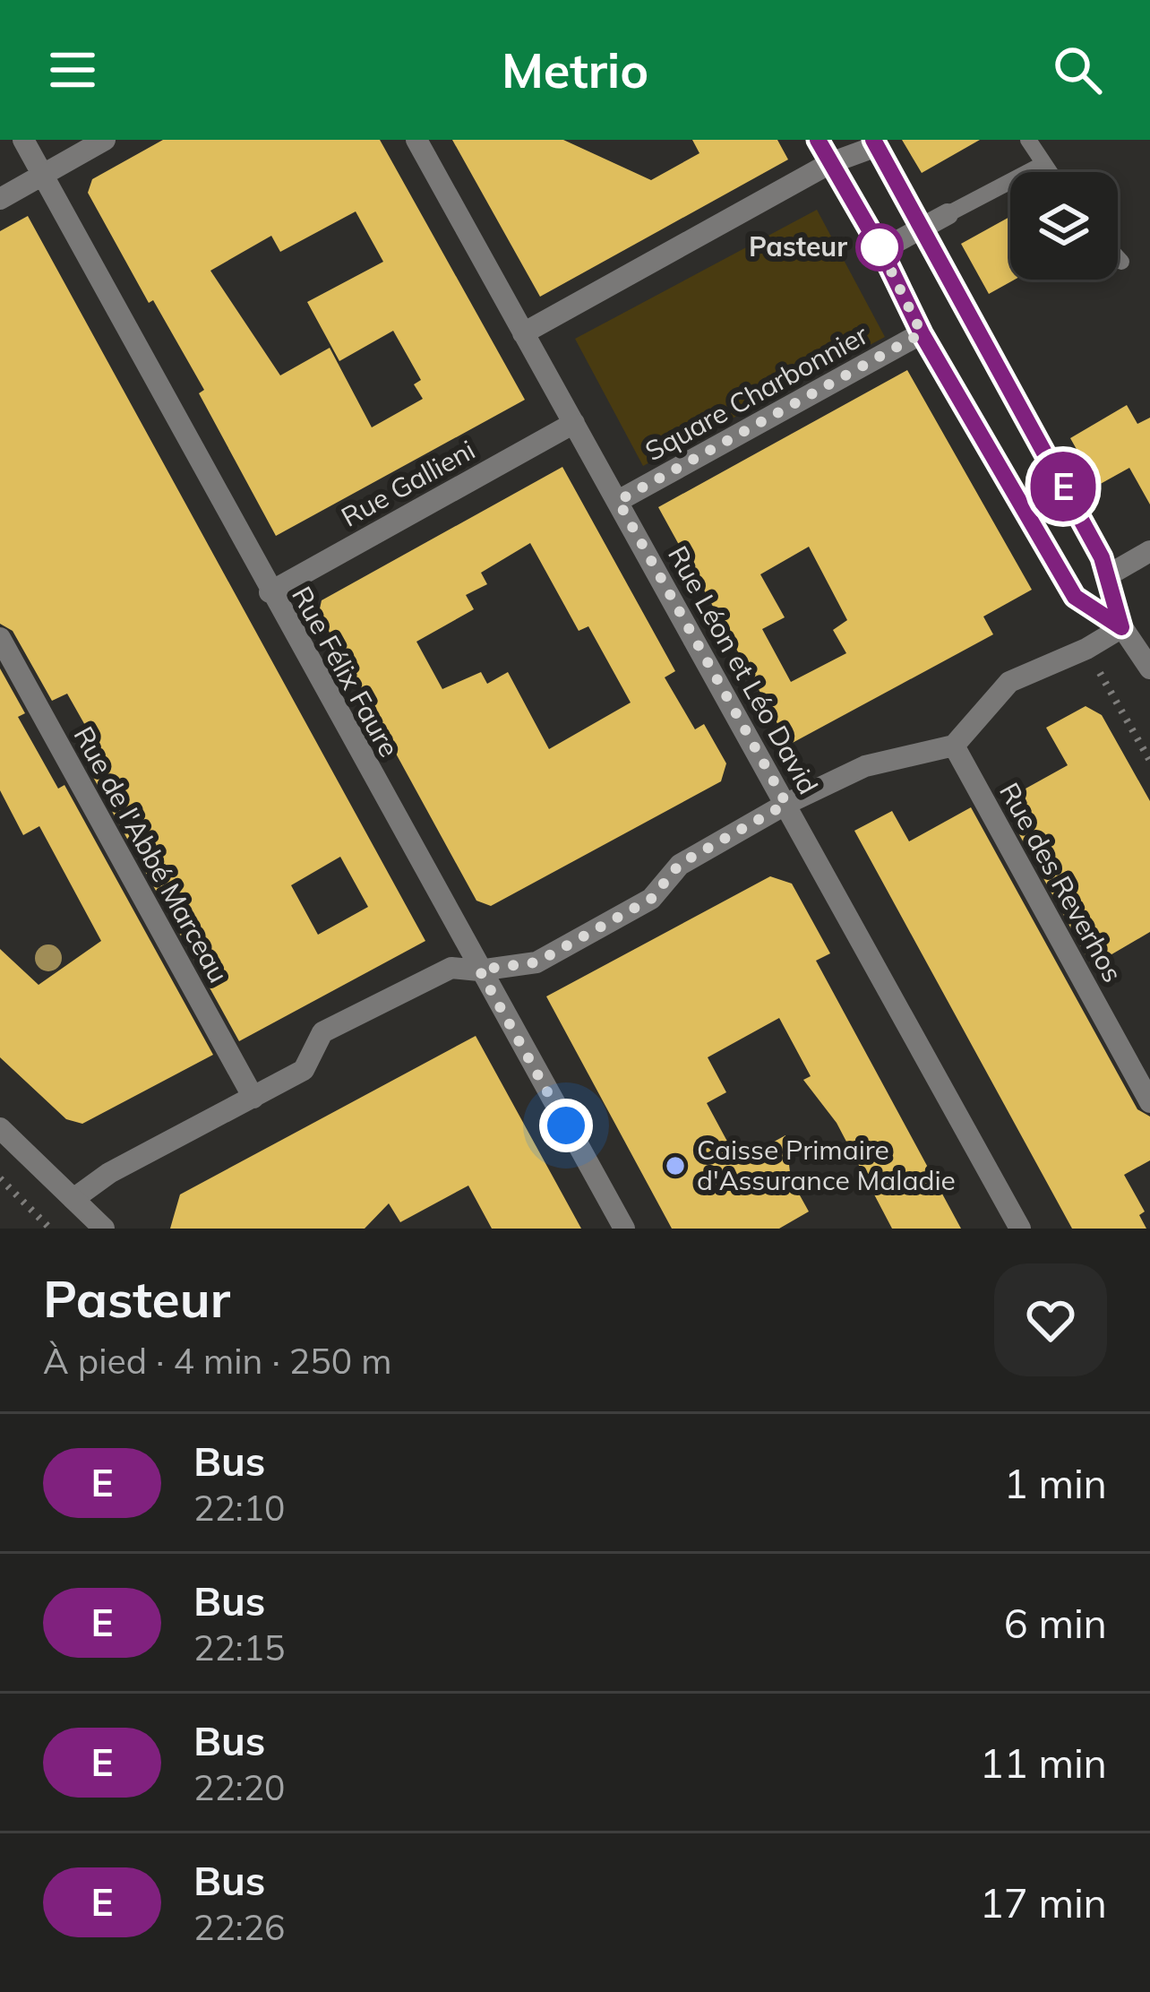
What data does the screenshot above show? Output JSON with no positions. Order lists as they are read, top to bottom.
{
  "streets": {
    "street": [
      "Square Charbonnier",
      "Rue Gallieni",
      "Rue Léon et Léo David",
      "Rue Félix Faure",
      "Rue de l'Abbé Marceau",
      "Rue des Reverhos"
    ]
  },
  "crossings": [
    ["Square Charbonnier", "Rue Léon et Léo David"],
    ["Rue Gallieni", "Rue Léon et Léo David"],
    ["Rue Gallieni", "Rue Félix Faure"]
  ],
  "places": ["Pasteur", "Caisse Primaire d'Assurance Maladie"],
  "lines": ["bus line E"],
  "page": {
    "header": "Metrio",
    "on_map": "E",
    "heading": ["Pasteur", "À pied · 4 min · 250 m"],
    "list": [
      {
        "mark": "E",
        "name": "Bus",
        "note": "22:10",
        "value": "1 min"
      },
      {
        "mark": "E",
        "name": "Bus",
        "note": "22:15",
        "value": "6 min"
      },
      {
        "mark": "E",
        "name": "Bus",
        "note": "22:20",
        "value": "11 min"
      },
      {
        "mark": "E",
        "name": "Bus",
        "note": "22:26",
        "value": "17 min"
      }
    ]
  }
}
